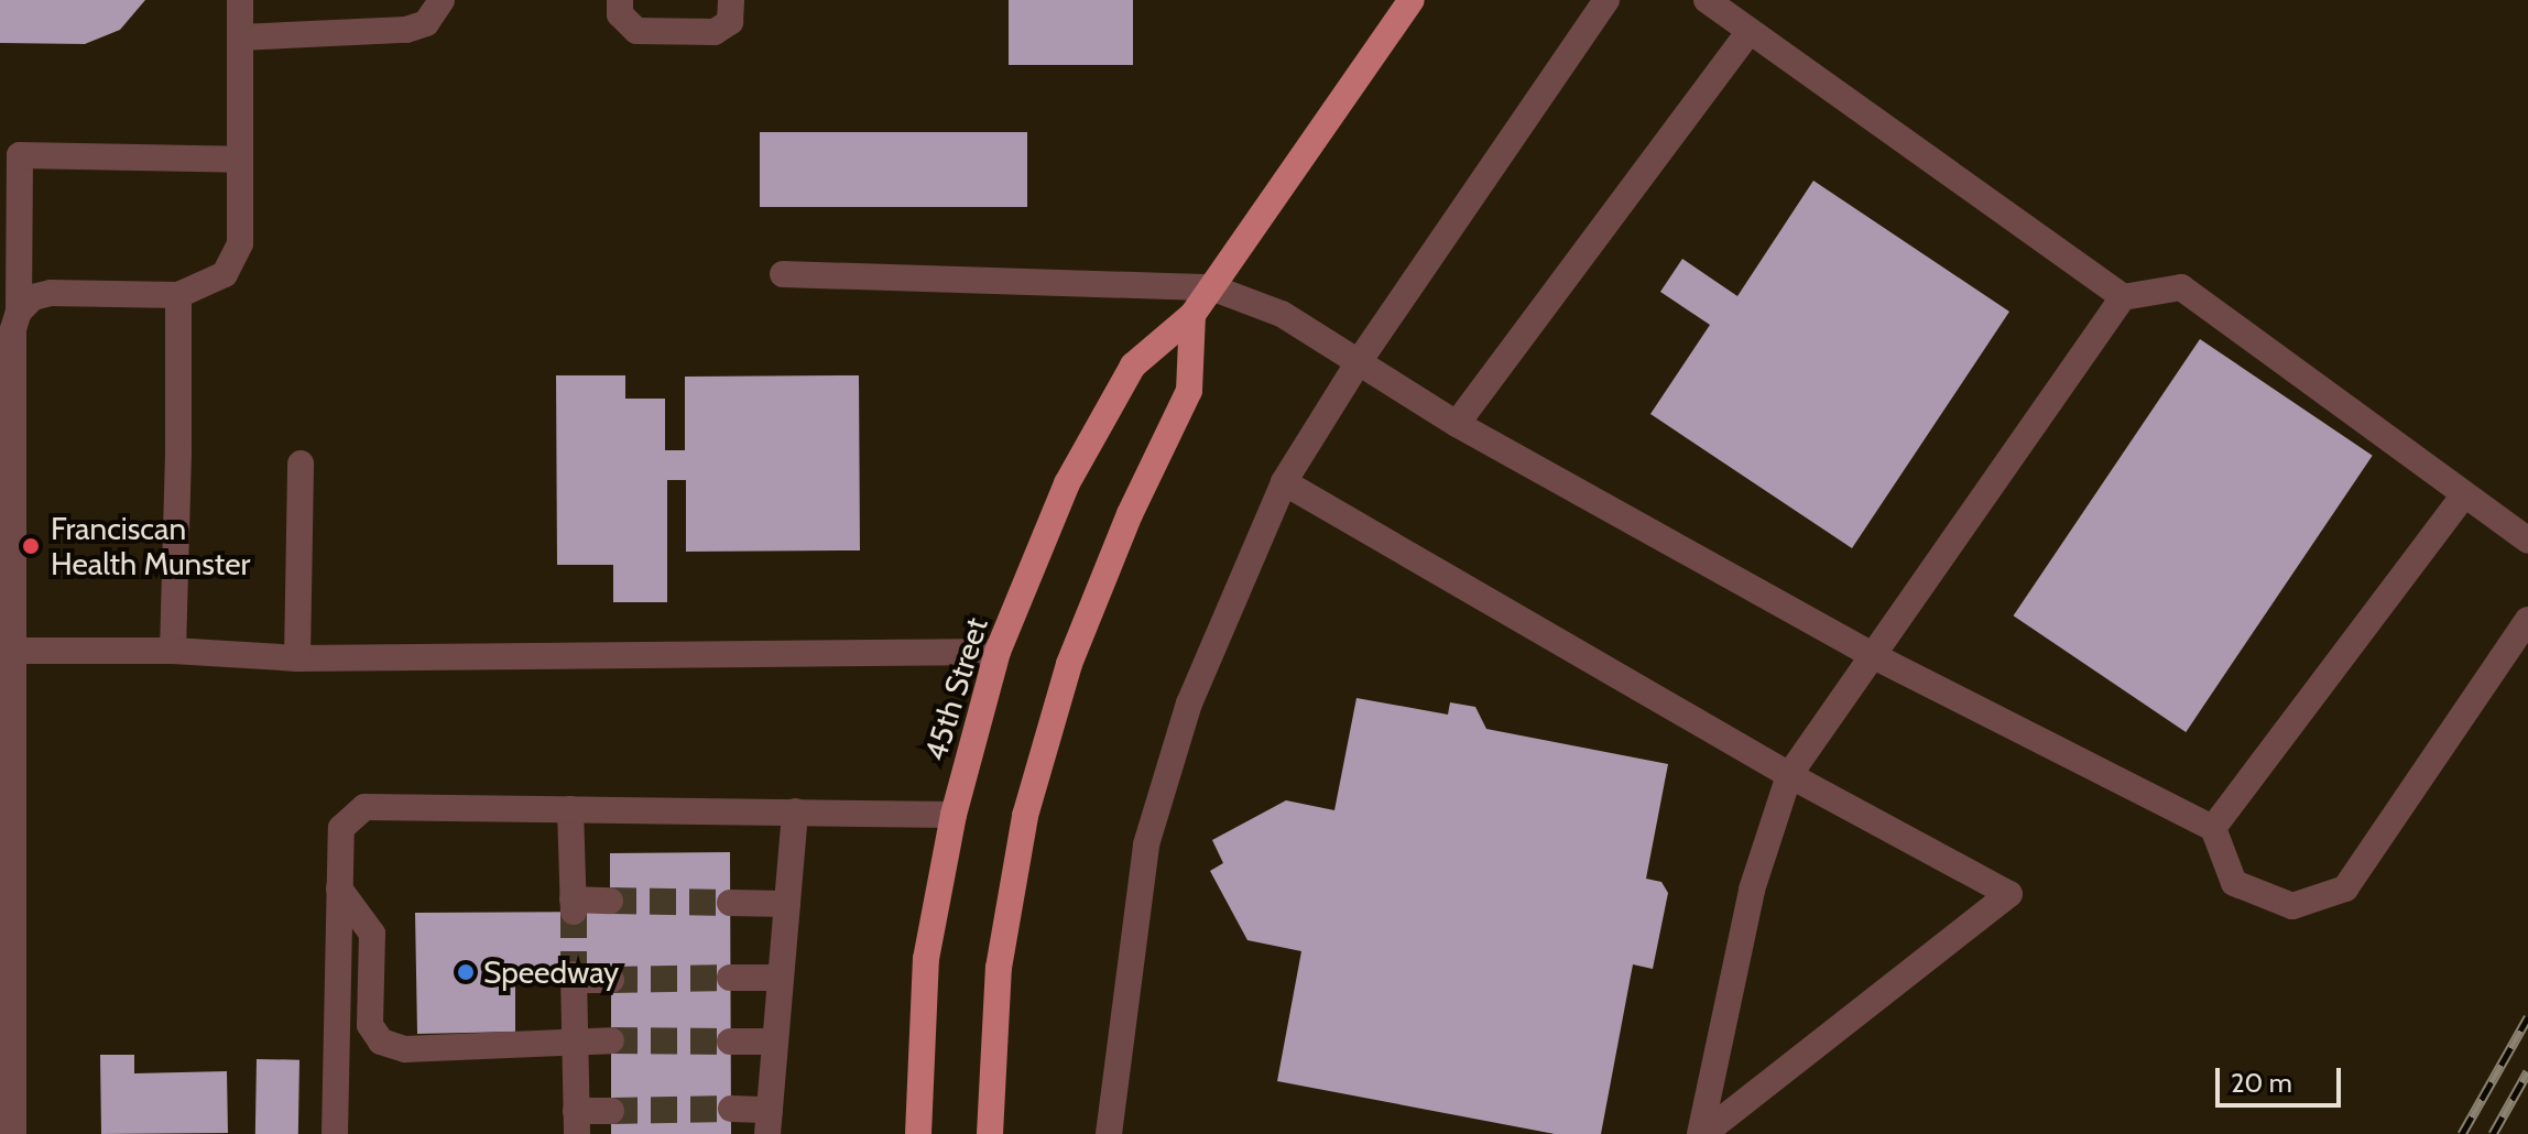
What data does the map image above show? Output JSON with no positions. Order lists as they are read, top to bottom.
{
  "streets": {
    "main road": ["45th Street"]
  },
  "places": ["Franciscan Health Munster", "Speedway"],
  "scale_bar": "20 m"
}
